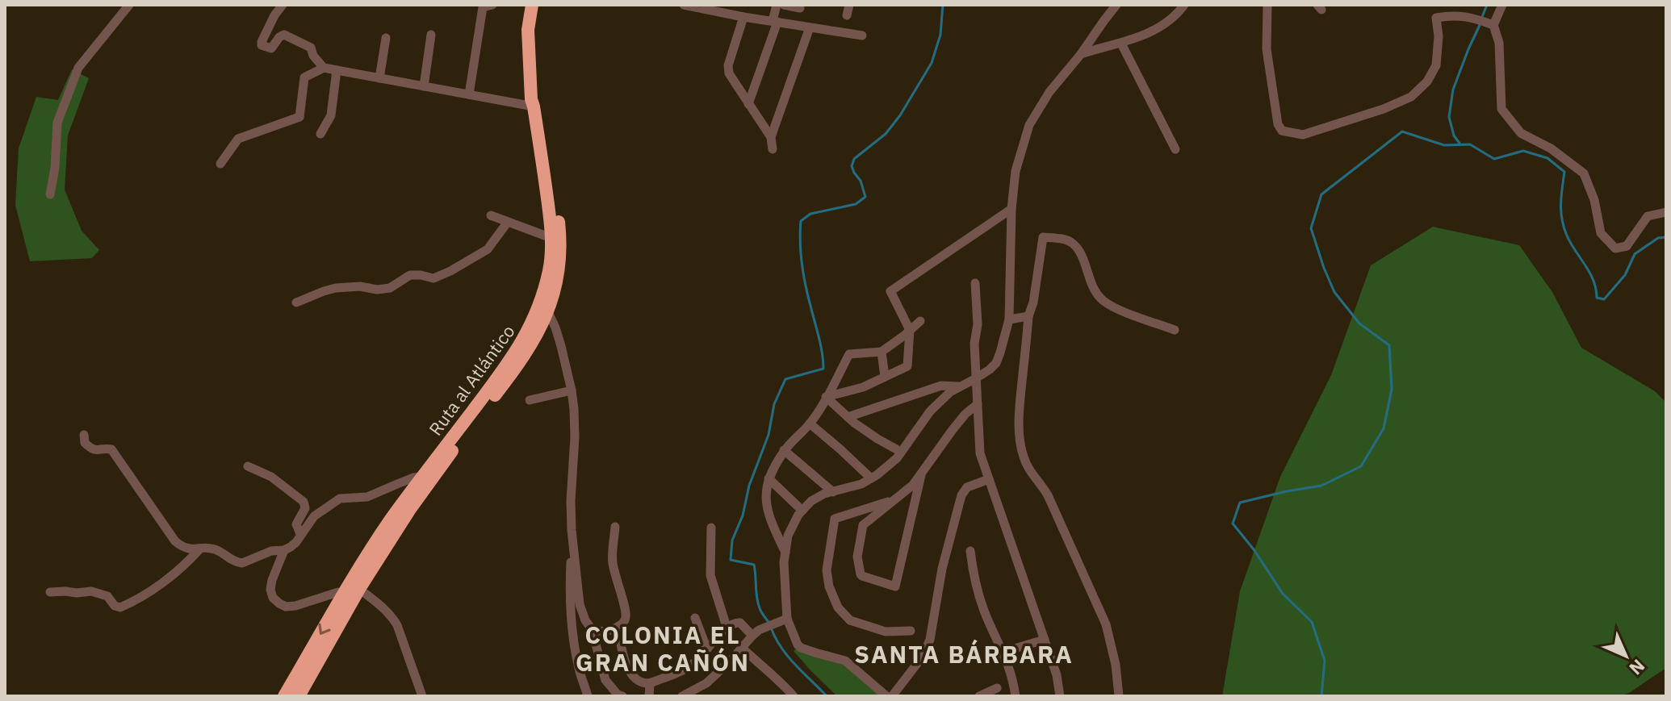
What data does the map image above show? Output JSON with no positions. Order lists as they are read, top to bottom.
{
  "streets": {
    "highway": ["Ruta al Atlántico"]
  },
  "districts": ["COLONIA EL GRAN CAÑÓN", "SANTA BÁRBARA"],
  "north": "bottom right"
}
